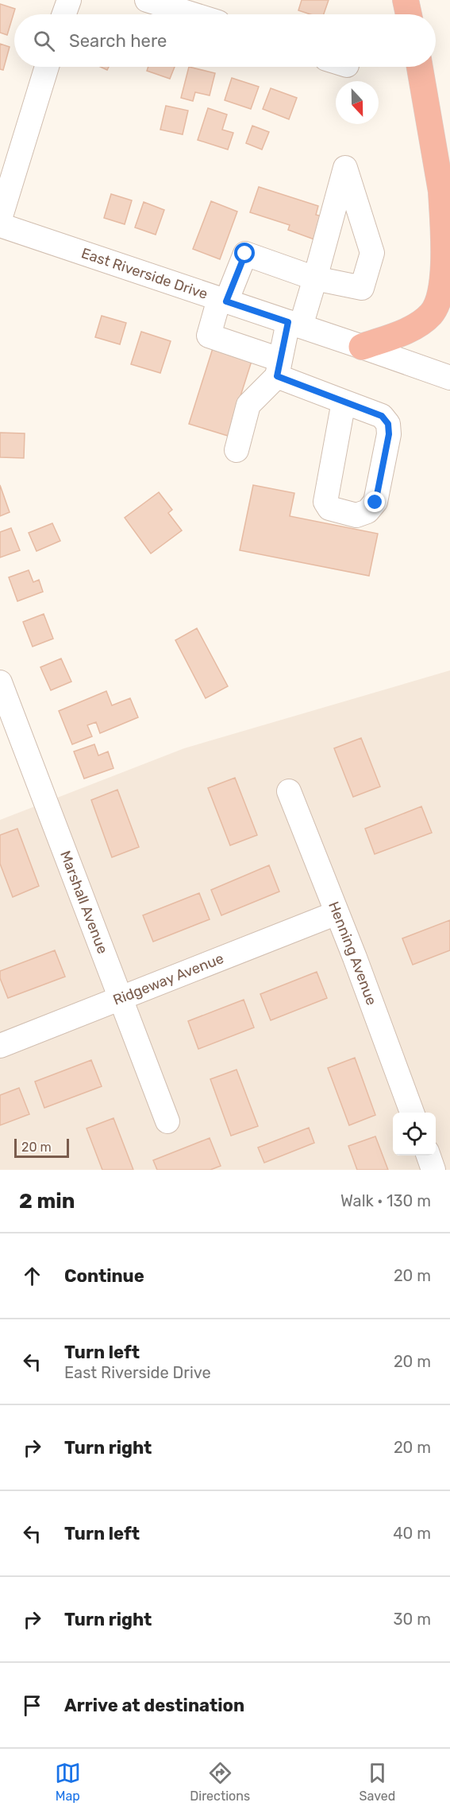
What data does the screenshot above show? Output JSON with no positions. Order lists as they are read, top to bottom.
{
  "streets": {
    "street": [
      "East Riverside Drive",
      "Marshall Avenue",
      "Henning Avenue",
      "Ridgeway Avenue"
    ]
  },
  "crossings": [
    ["Marshall Avenue", "Ridgeway Avenue"],
    ["Henning Avenue", "Ridgeway Avenue"]
  ],
  "scale_bar": "20 m",
  "north": "bottom",
  "page": {
    "search": "Search here",
    "scale": "20 m",
    "heading": ["2 min", "Walk · 130 m"],
    "list": [
      ["Continue", "20 m"],
      ["Turn left", "East Riverside Drive", "20 m"],
      ["Turn right", "20 m"],
      ["Turn left", "40 m"],
      ["Turn right", "30 m"],
      "Arrive at destination"
    ],
    "nav": ["Map", "Directions", "Saved"]
  }
}
